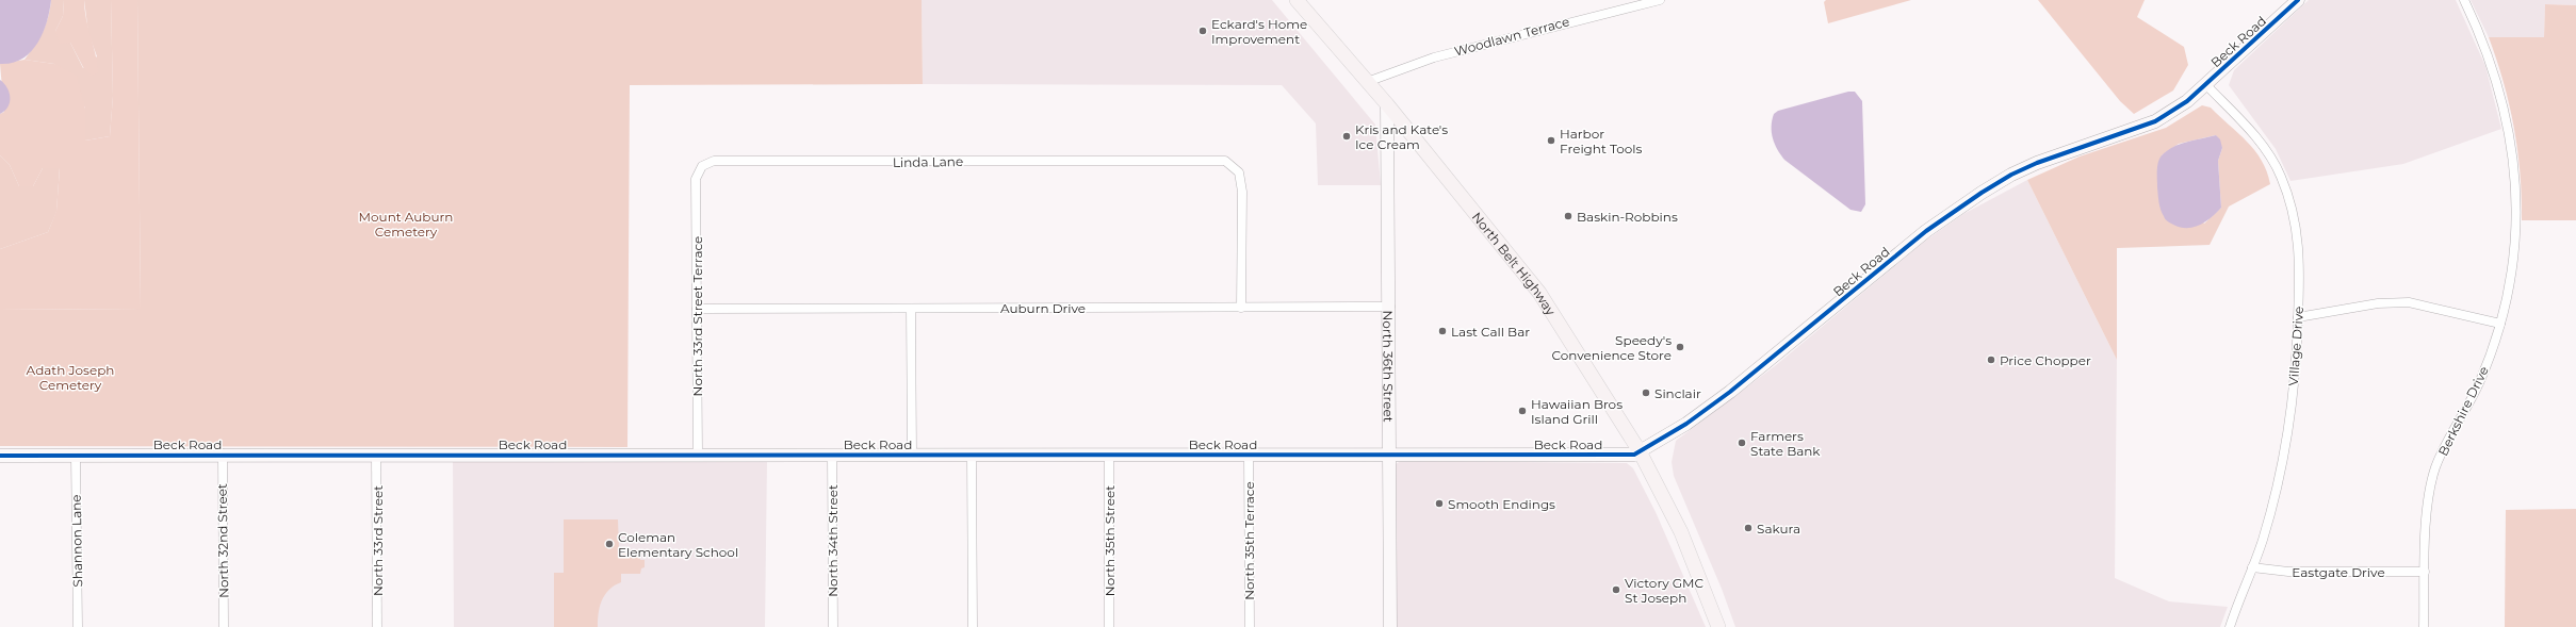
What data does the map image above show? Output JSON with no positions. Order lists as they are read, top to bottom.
{
  "streets": {
    "main road": ["North Belt Highway"],
    "street": [
      "Woodlawn Terrace",
      "Beck Road",
      "Linda Lane",
      "Auburn Drive",
      "North 33rd Street Terrace",
      "Village Drive",
      "North 36th Street",
      "Berkshire Drive",
      "Shannon Lane",
      "North 32nd Street",
      "North 33rd Street",
      "North 34th Street",
      "North 35th Street",
      "North 35th Terrace",
      "Eastgate Drive"
    ]
  },
  "crossings": [
    ["Woodlawn Terrace", "North Belt Highway"],
    ["Beck Road", "North Belt Highway"],
    ["Beck Road", "North 33rd Street Terrace"],
    ["Beck Road", "Village Drive"],
    ["Beck Road", "North 36th Street"],
    ["Beck Road", "Shannon Lane"],
    ["Beck Road", "North 32nd Street"],
    ["Beck Road", "North 33rd Street"],
    ["Beck Road", "North 34th Street"],
    ["Beck Road", "North 35th Street"],
    ["Beck Road", "North 35th Terrace"],
    ["Linda Lane", "Auburn Drive"],
    ["Linda Lane", "North 33rd Street Terrace"],
    ["North Belt Highway", "North 36th Street"],
    ["Auburn Drive", "North 33rd Street Terrace"],
    ["Auburn Drive", "North 36th Street"],
    ["Village Drive", "Eastgate Drive"],
    ["Berkshire Drive", "Eastgate Drive"]
  ],
  "parks": ["Mount Auburn Cemetery", "Adath Joseph Cemetery"],
  "places": [
    "Eckard's Home Improvement",
    "Kris and Kate's Ice Cream",
    "Harbor Freight Tools",
    "Baskin-Robbins",
    "Last Call Bar",
    "Speedy's Convenience Store",
    "Price Chopper",
    "Sinclair",
    "Hawaiian Bros Island Grill",
    "Farmers State Bank",
    "Smooth Endings",
    "Sakura",
    "Coleman Elementary School",
    "Victory GMC St Joseph"
  ]
}
